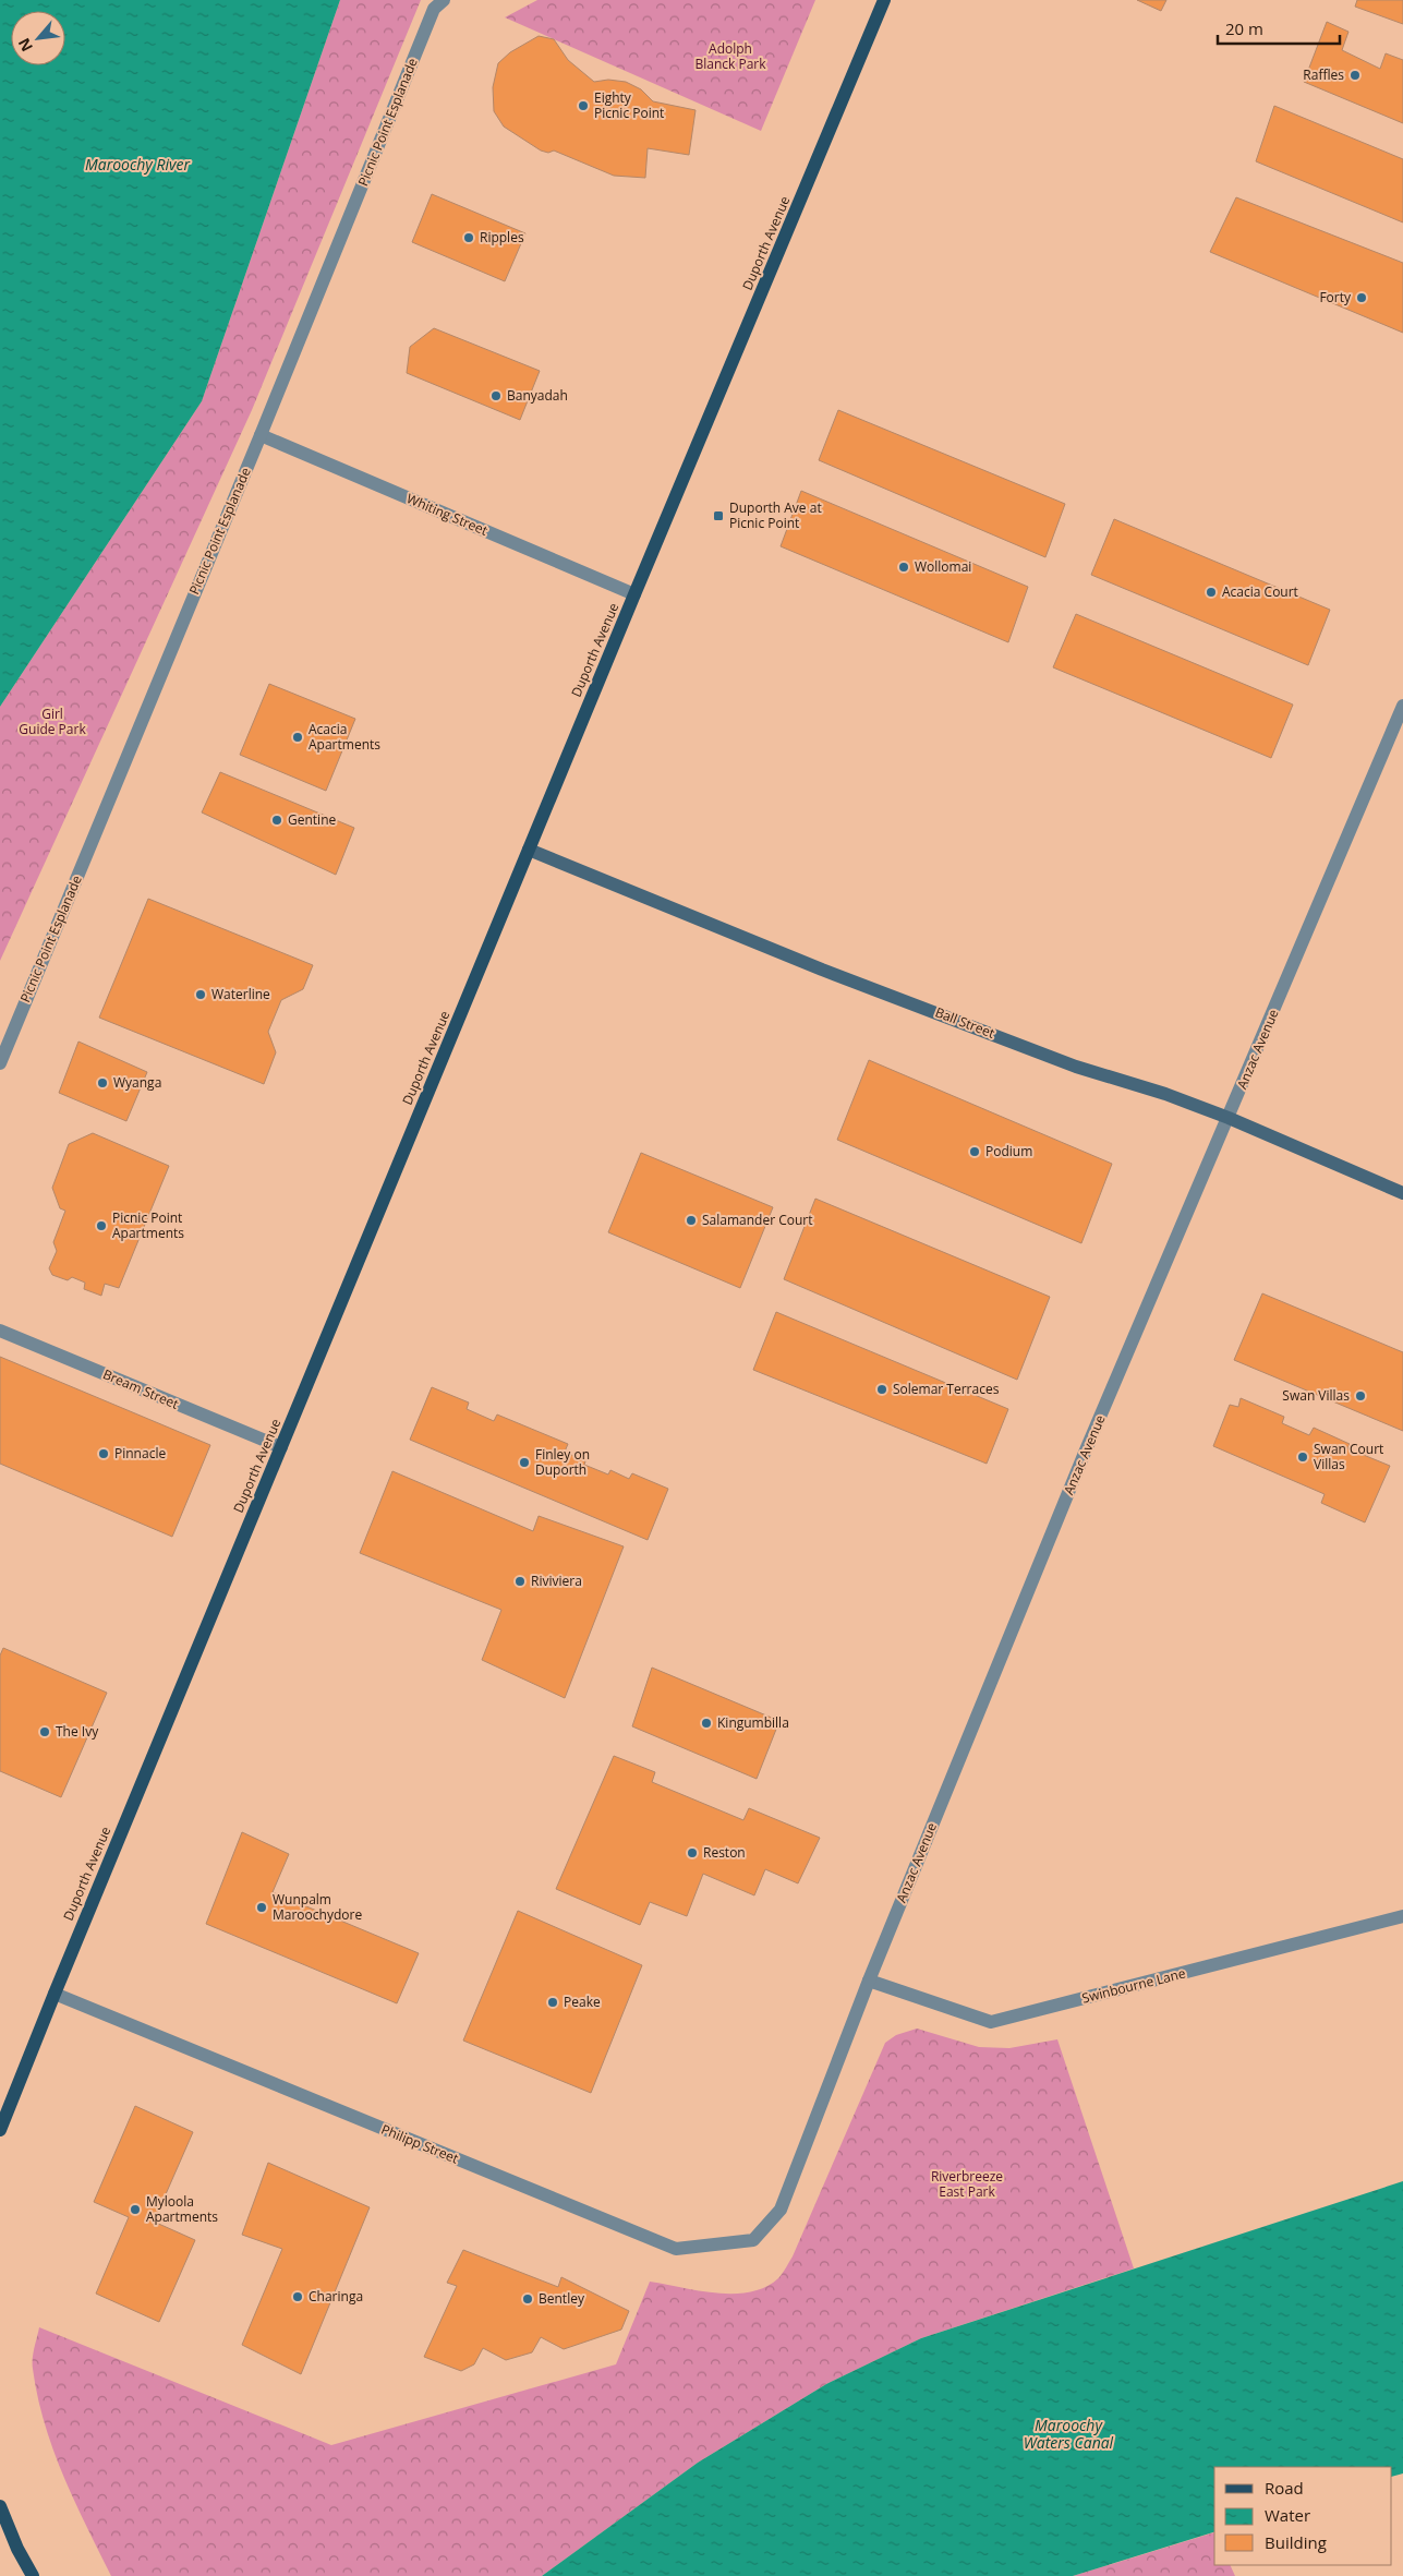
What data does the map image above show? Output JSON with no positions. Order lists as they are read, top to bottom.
{
  "streets": {
    "main road": ["Duporth Avenue", "Ball Street"],
    "street": [
      "Picnic Point Esplanade",
      "Whiting Street",
      "Anzac Avenue",
      "Bream Street",
      "Swinbourne Lane",
      "Philipp Street"
    ]
  },
  "crossings": [
    ["Picnic Point Esplanade", "Whiting Street"],
    ["Duporth Avenue", "Whiting Street"],
    ["Duporth Avenue", "Ball Street"],
    ["Duporth Avenue", "Bream Street"],
    ["Duporth Avenue", "Philipp Street"],
    ["Ball Street", "Anzac Avenue"],
    ["Anzac Avenue", "Swinbourne Lane"],
    ["Anzac Avenue", "Philipp Street"]
  ],
  "water": ["Maroochy River", "Maroochy Waters Canal"],
  "parks": ["Adolph Blanck Park", "Girl Guide Park", "Riverbreeze East Park"],
  "places": {
    "other": [
      "Raffles",
      "Eighty Picnic Point",
      "Ripples",
      "Forty",
      "Banyadah",
      "Wollomai",
      "Acacia Court",
      "Acacia Apartments",
      "Gentine",
      "Waterline",
      "Wyanga",
      "Podium",
      "Salamander Court",
      "Picnic Point Apartments",
      "Solemar Terraces",
      "Swan Villas",
      "Pinnacle",
      "Swan Court Villas",
      "Finley on Duporth",
      "Riviviera",
      "Kingumbilla",
      "The Ivy",
      "Reston",
      "Wunpalm Maroochydore",
      "Peake",
      "Myloola Apartments",
      "Charinga",
      "Bentley"
    ],
    "transit": ["Duporth Ave at Picnic Point"]
  },
  "legend": ["Road", "Water", "Building"],
  "scale_bar": "20 m",
  "north": "bottom left"
}
